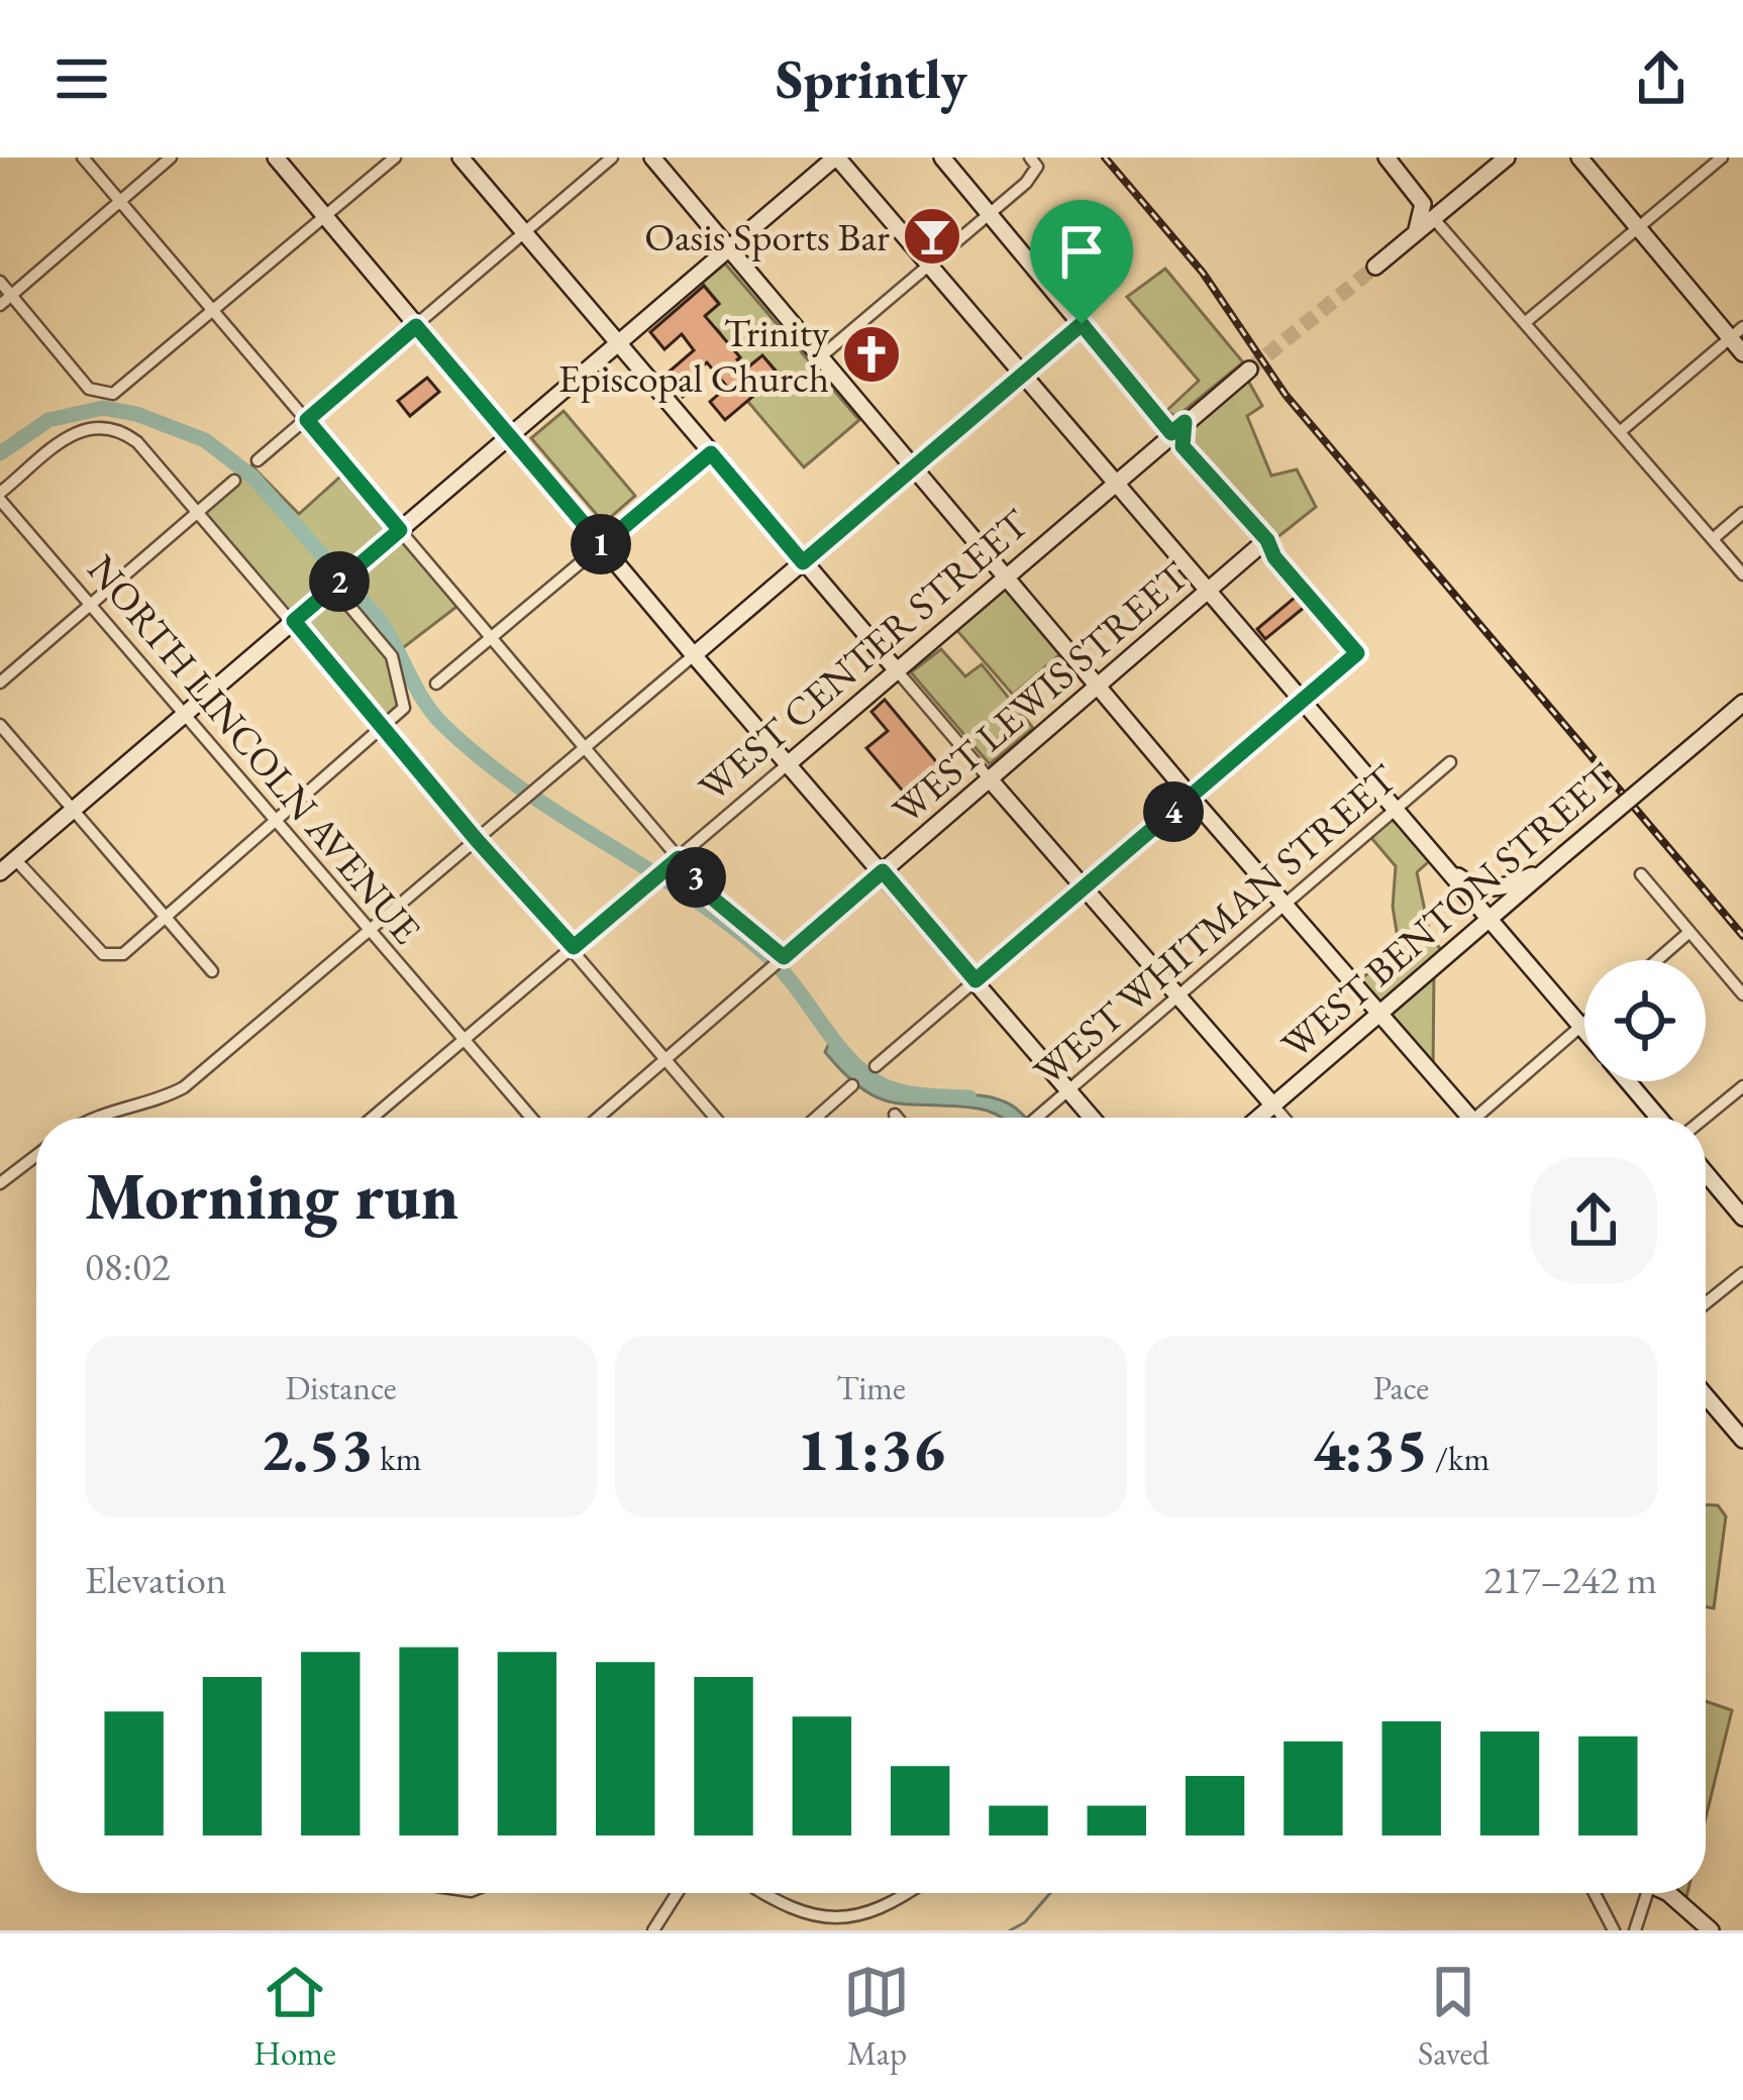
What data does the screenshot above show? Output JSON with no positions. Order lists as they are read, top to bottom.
{
  "streets": {
    "street": [
      "WEST CENTER STREET",
      "WEST LEWIS STREET",
      "NORTH LINCOLN AVENUE",
      "WEST BENTON STREET",
      "WEST WHITMAN STREET"
    ]
  },
  "crossings": [
    ["WEST CENTER STREET", "NORTH LINCOLN AVENUE"]
  ],
  "places": {
    "bar": ["Oasis Sports Bar"],
    "church": ["Trinity Episcopal Church"]
  },
  "page": {
    "header": "Sprintly",
    "pins": [
      "1",
      "2",
      "4",
      "3"
    ],
    "heading": ["Morning run", "08:02"],
    "stats": [
      ["Distance", "2.53 km"],
      ["Time", "11:36"],
      ["Pace", "4:35 /km"]
    ],
    "chart": ["Elevation", "217–242 m"],
    "tabs": ["Home", "Map", "Saved"]
  }
}
